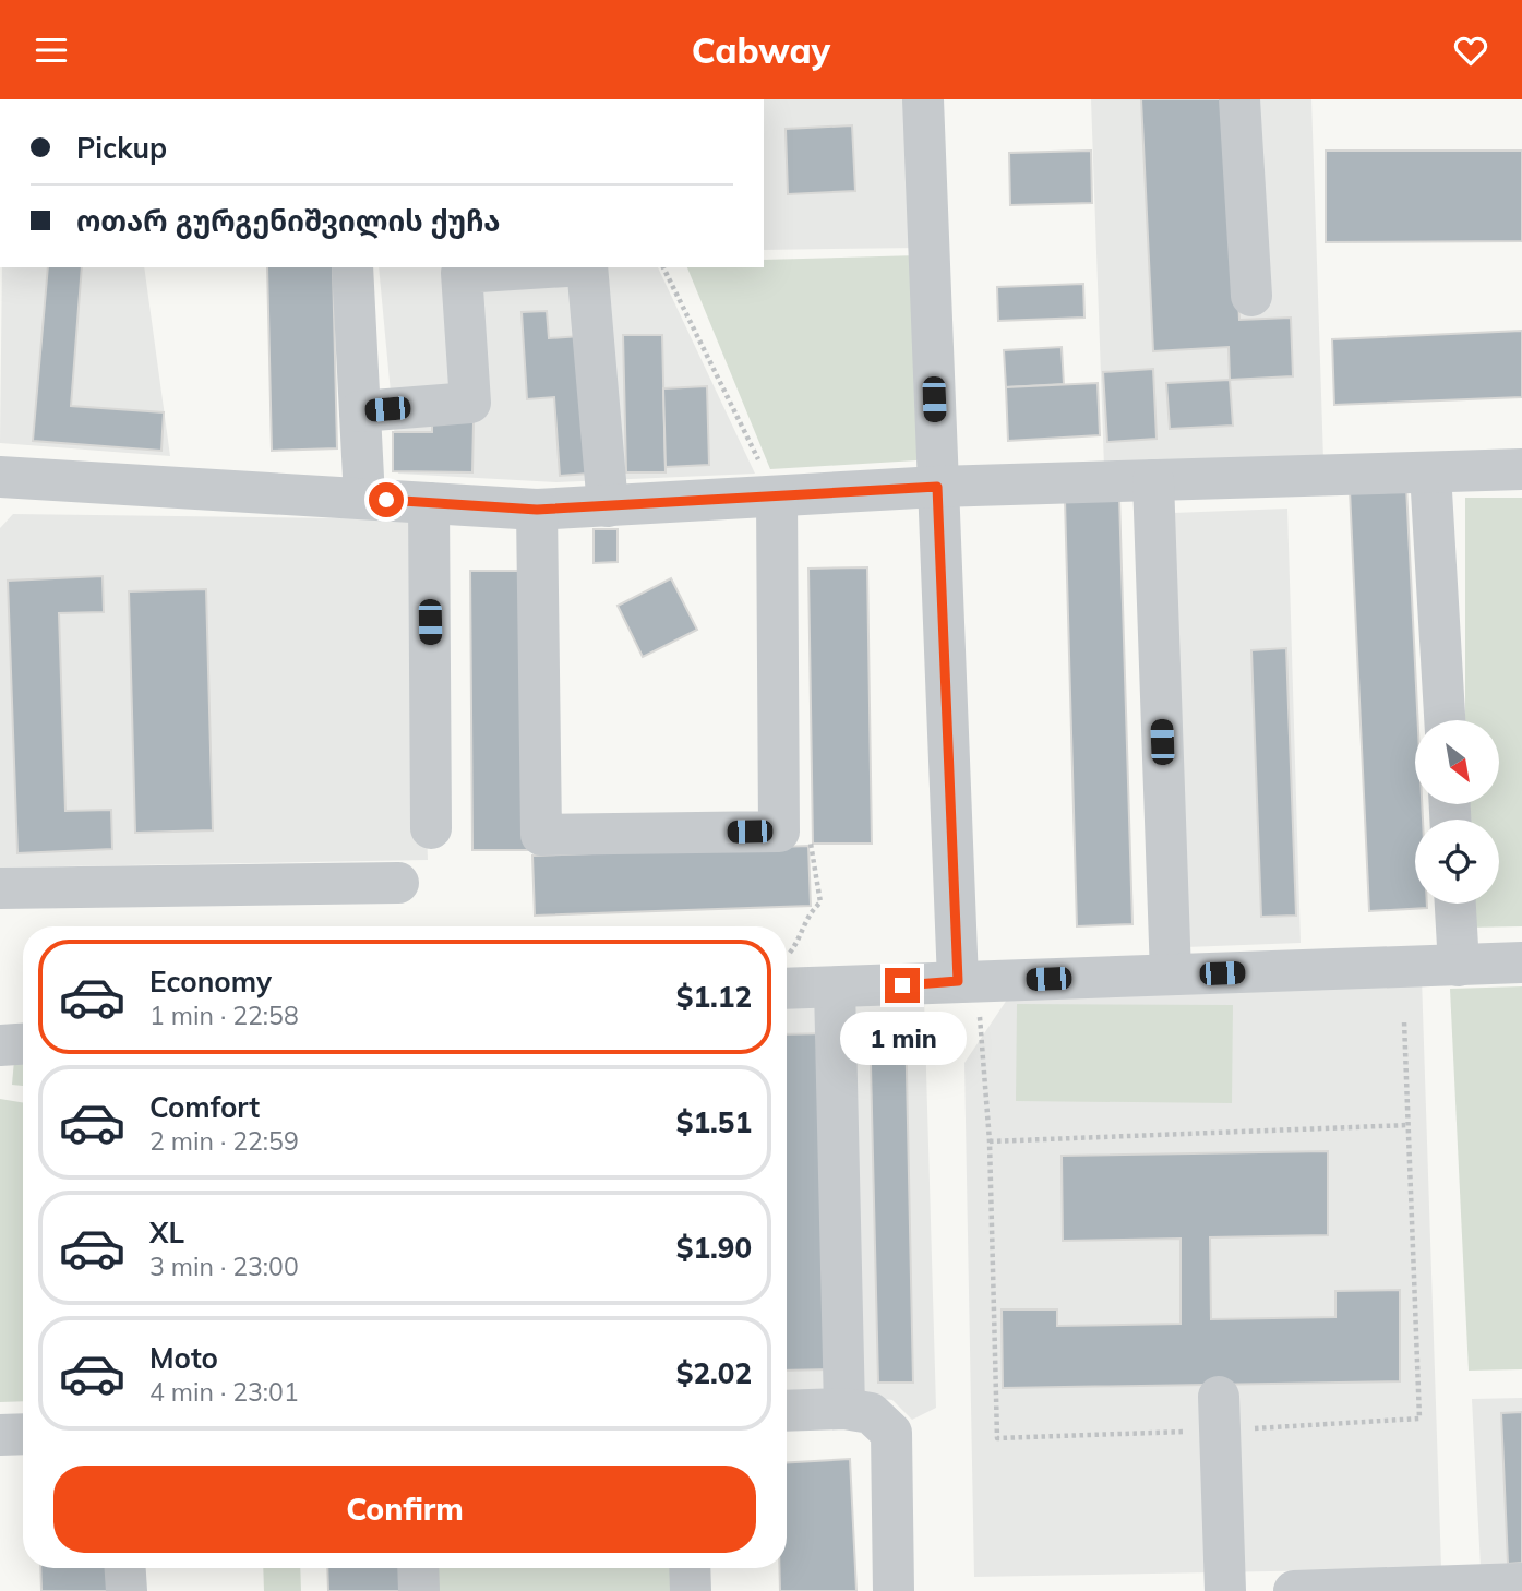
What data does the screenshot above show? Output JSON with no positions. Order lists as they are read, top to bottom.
{
  "north": "bottom right",
  "page": {
    "header": "Cabway",
    "banner": ["Pickup", "ოთარ გურგენიშვილის ქუჩა"],
    "list": [
      {
        "name": "Economy",
        "note": "1 min · 22:58",
        "value": "$1.12"
      },
      {
        "name": "Comfort",
        "note": "2 min · 22:59",
        "value": "$1.51"
      },
      {
        "name": "XL",
        "note": "3 min · 23:00",
        "value": "$1.90"
      },
      {
        "name": "Moto",
        "note": "4 min · 23:01",
        "value": "$2.02"
      }
    ],
    "bubble": "1 min",
    "buttons": "Confirm"
  }
}
